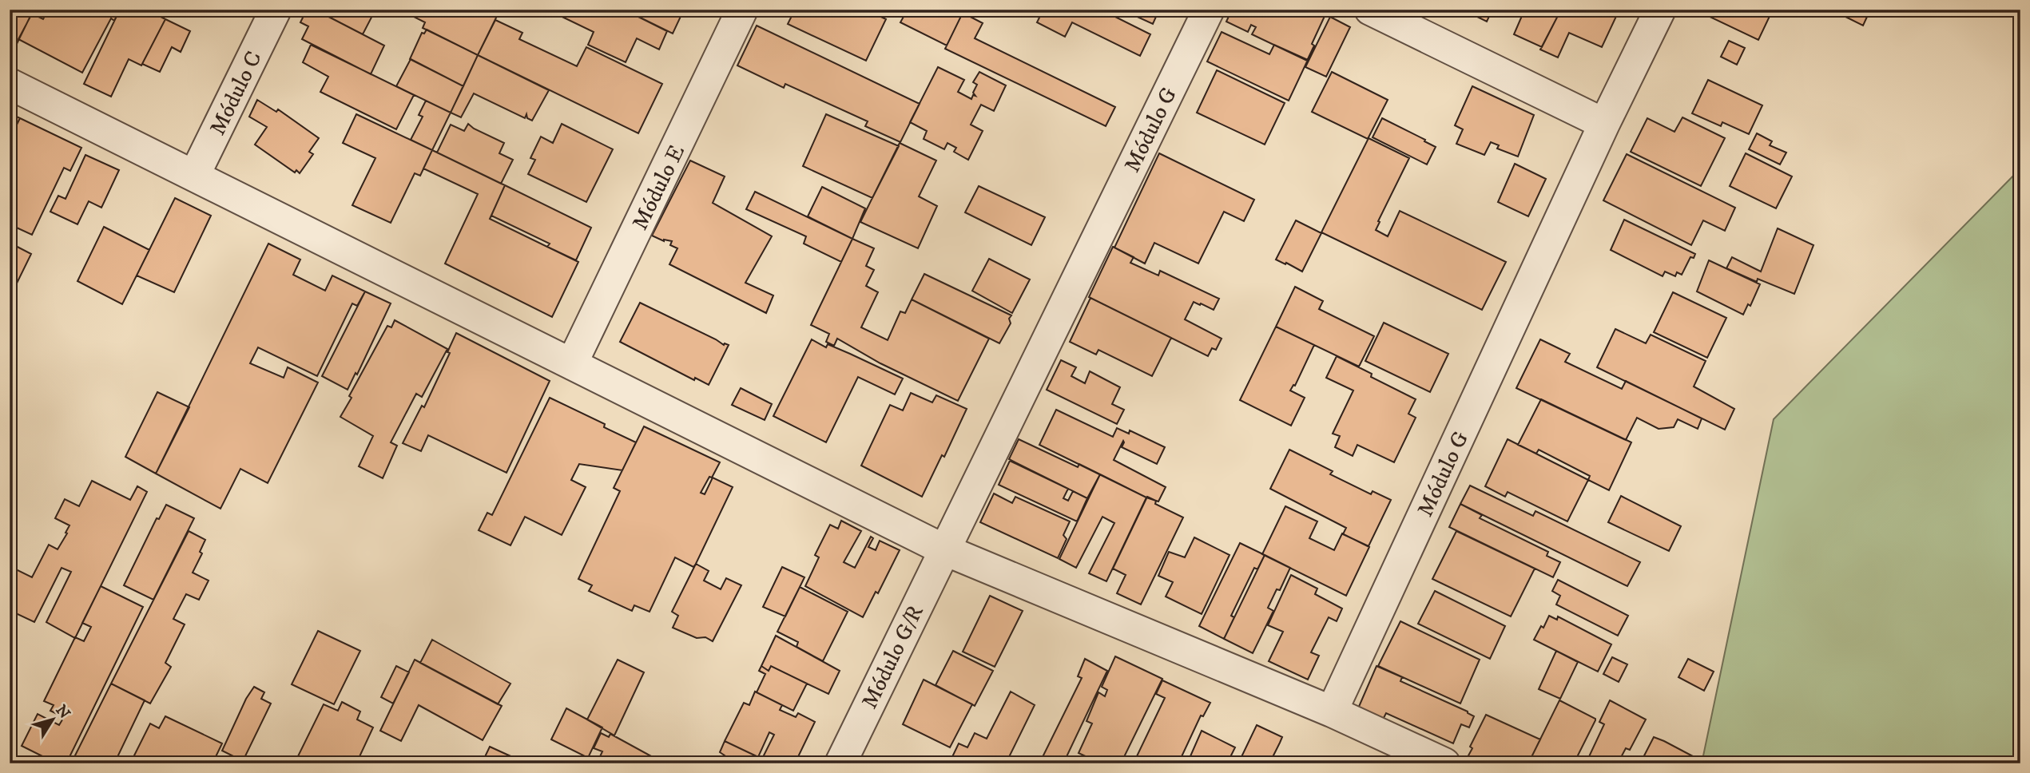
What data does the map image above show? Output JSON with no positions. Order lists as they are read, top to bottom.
{
  "streets": {
    "street": [
      "Módulo C",
      "Módulo G",
      "Módulo E",
      "Módulo G/R"
    ]
  },
  "crossings": [
    ["Módulo G", "Módulo G/R"]
  ],
  "north": "top right"
}
